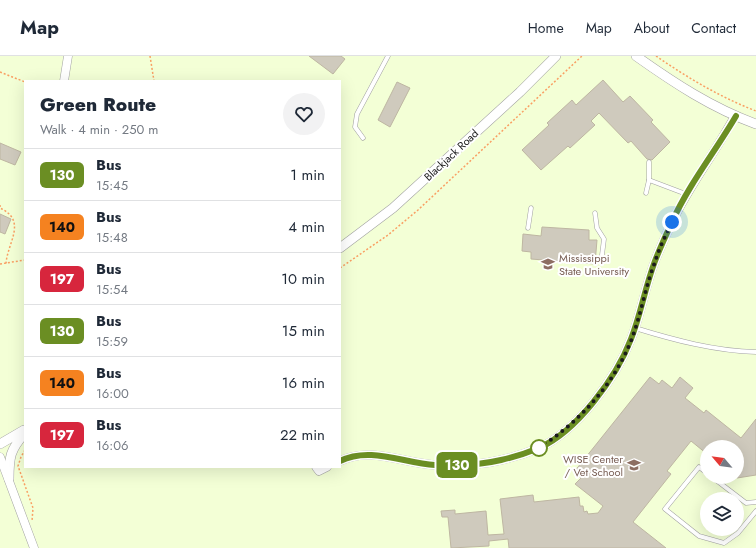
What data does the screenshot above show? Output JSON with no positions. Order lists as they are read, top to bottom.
{
  "streets": {
    "street": ["Blackjack Road"]
  },
  "places": {
    "school or university": ["Mississippi State University", "WISE Center / Vet School"]
  },
  "lines": ["bus line 130"],
  "north": "top left",
  "page": {
    "header": "Map",
    "nav": [
      "Home",
      "Map",
      "About",
      "Contact"
    ],
    "on_map": "130",
    "heading": ["Green Route", "Walk · 4 min · 250 m"],
    "list": [
      {
        "mark": "130",
        "name": "Bus",
        "note": "15:45",
        "value": "1 min"
      },
      {
        "mark": "140",
        "name": "Bus",
        "note": "15:48",
        "value": "4 min"
      },
      {
        "mark": "197",
        "name": "Bus",
        "note": "15:54",
        "value": "10 min"
      },
      {
        "mark": "130",
        "name": "Bus",
        "note": "15:59",
        "value": "15 min"
      },
      {
        "mark": "140",
        "name": "Bus",
        "note": "16:00",
        "value": "16 min"
      },
      {
        "mark": "197",
        "name": "Bus",
        "note": "16:06",
        "value": "22 min"
      }
    ]
  }
}
